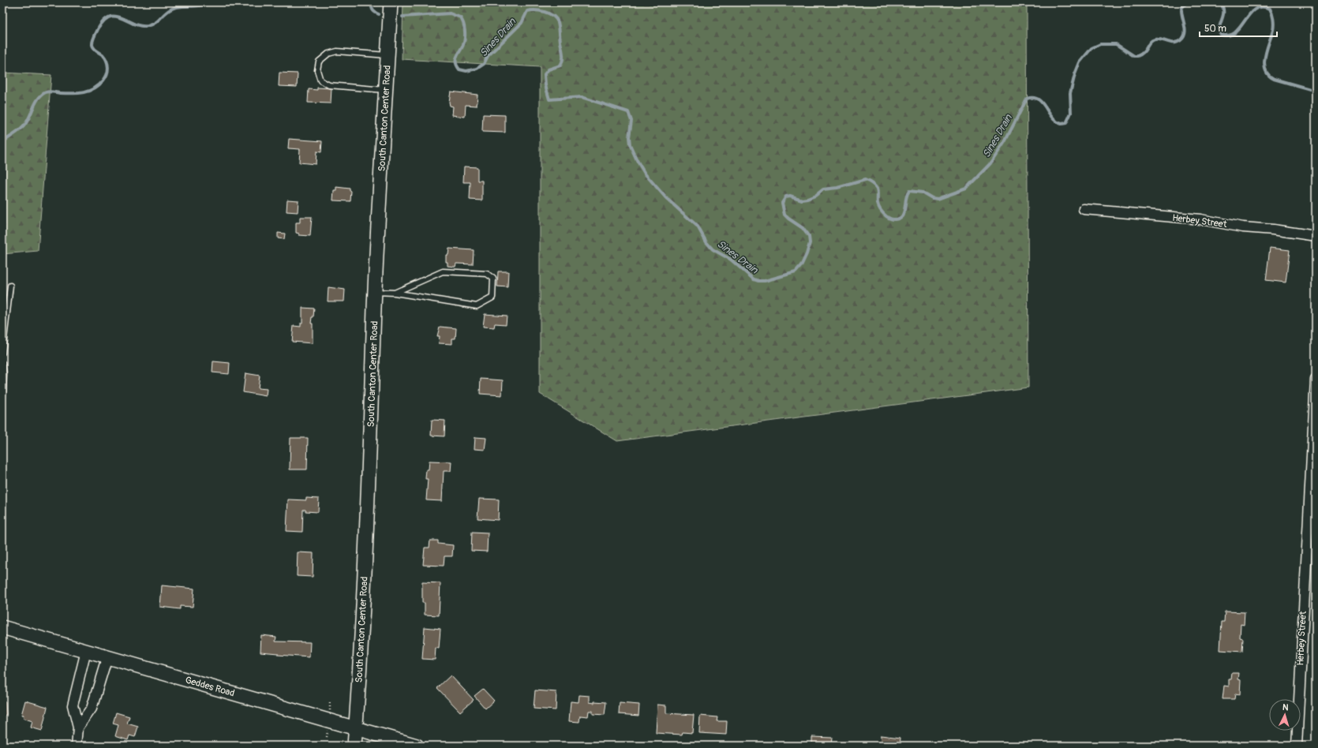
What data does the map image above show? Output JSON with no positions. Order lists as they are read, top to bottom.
{
  "streets": {
    "main road": ["South Canton Center Road", "Geddes Road"],
    "street": ["Herbey Street"]
  },
  "crossings": [
    ["South Canton Center Road", "Geddes Road"]
  ],
  "water": ["Sines Drain"],
  "scale_bar": "50 m",
  "north": "top"
}
